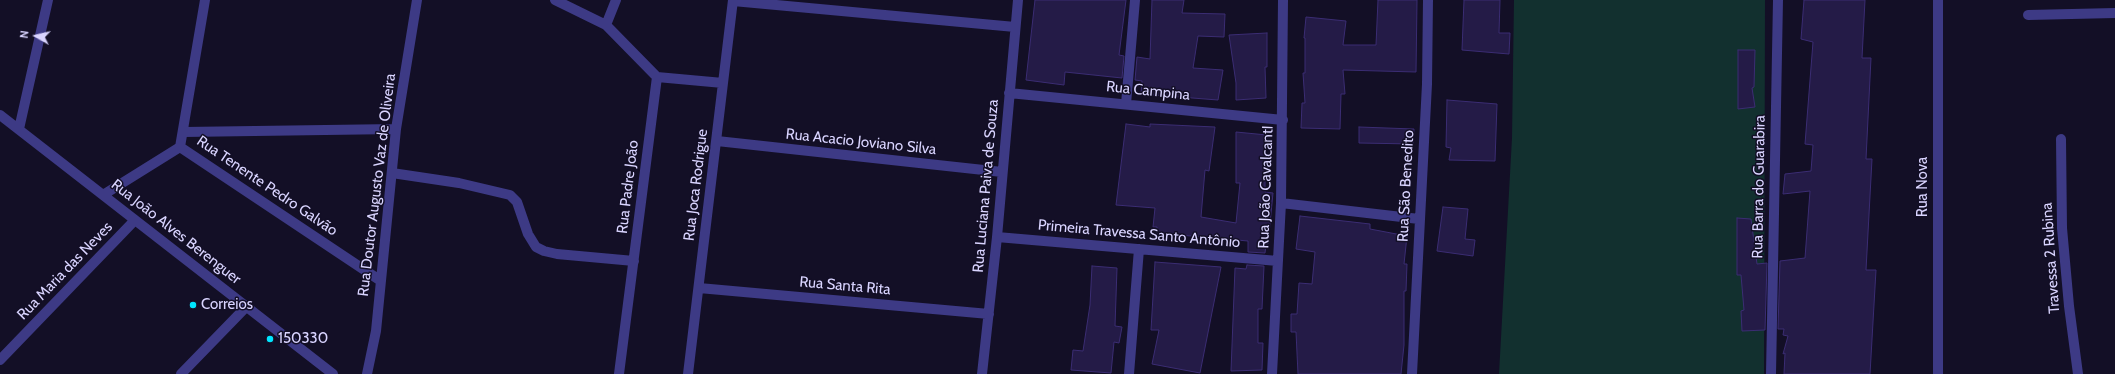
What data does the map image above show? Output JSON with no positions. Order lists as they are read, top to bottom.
{
  "streets": {
    "street": [
      "Rua Campina",
      "Rua Acacio Joviano Silva",
      "Rua Doutor Augusto Vaz de Oliveira",
      "Rua Joca Rodrigue",
      "Rua Tenente Pedro Galvão",
      "Rua Luciana Paiva de Souza",
      "Rua São Benedito",
      "Rua Padre João",
      "Rua João CavalcantI",
      "Rua Barra do Guarabira",
      "Rua Nova",
      "Rua João Alves Berenguer",
      "Primeira Travessa Santo Antônio",
      "Travessa 2 Rubina",
      "Rua Maria das Neves",
      "Rua Santa Rita"
    ]
  },
  "crossings": [
    ["Rua Campina", "Rua Luciana Paiva de Souza"],
    ["Rua Campina", "Rua João CavalcantI"],
    ["Rua Acacio Joviano Silva", "Rua Joca Rodrigue"],
    ["Rua Acacio Joviano Silva", "Rua Luciana Paiva de Souza"],
    ["Rua Doutor Augusto Vaz de Oliveira", "Rua Tenente Pedro Galvão"],
    ["Rua Joca Rodrigue", "Rua Santa Rita"],
    ["Rua Luciana Paiva de Souza", "Primeira Travessa Santo Antônio"],
    ["Rua Luciana Paiva de Souza", "Rua Santa Rita"],
    ["Rua João CavalcantI", "Primeira Travessa Santo Antônio"],
    ["Rua João Alves Berenguer", "Rua Maria das Neves"]
  ],
  "places": ["Correios", "150330"],
  "north": "left"
}
